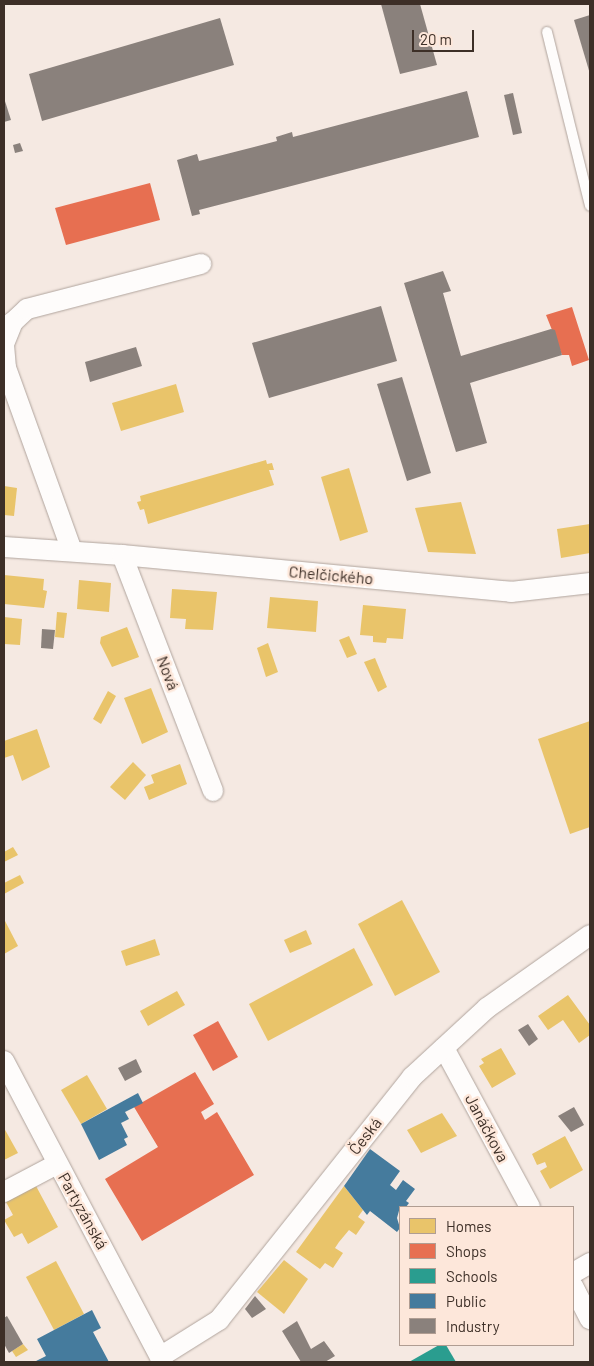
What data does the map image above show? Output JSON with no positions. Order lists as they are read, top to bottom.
{
  "streets": {
    "street": [
      "Chelčického",
      "Nová",
      "Janáčkova",
      "Česká",
      "Partyzánská"
    ]
  },
  "crossings": [
    ["Chelčického", "Nová"],
    ["Janáčkova", "Česká"],
    ["Česká", "Partyzánská"]
  ],
  "legend": [
    "Homes",
    "Shops",
    "Schools",
    "Public",
    "Industry"
  ],
  "scale_bar": "20 m"
}
